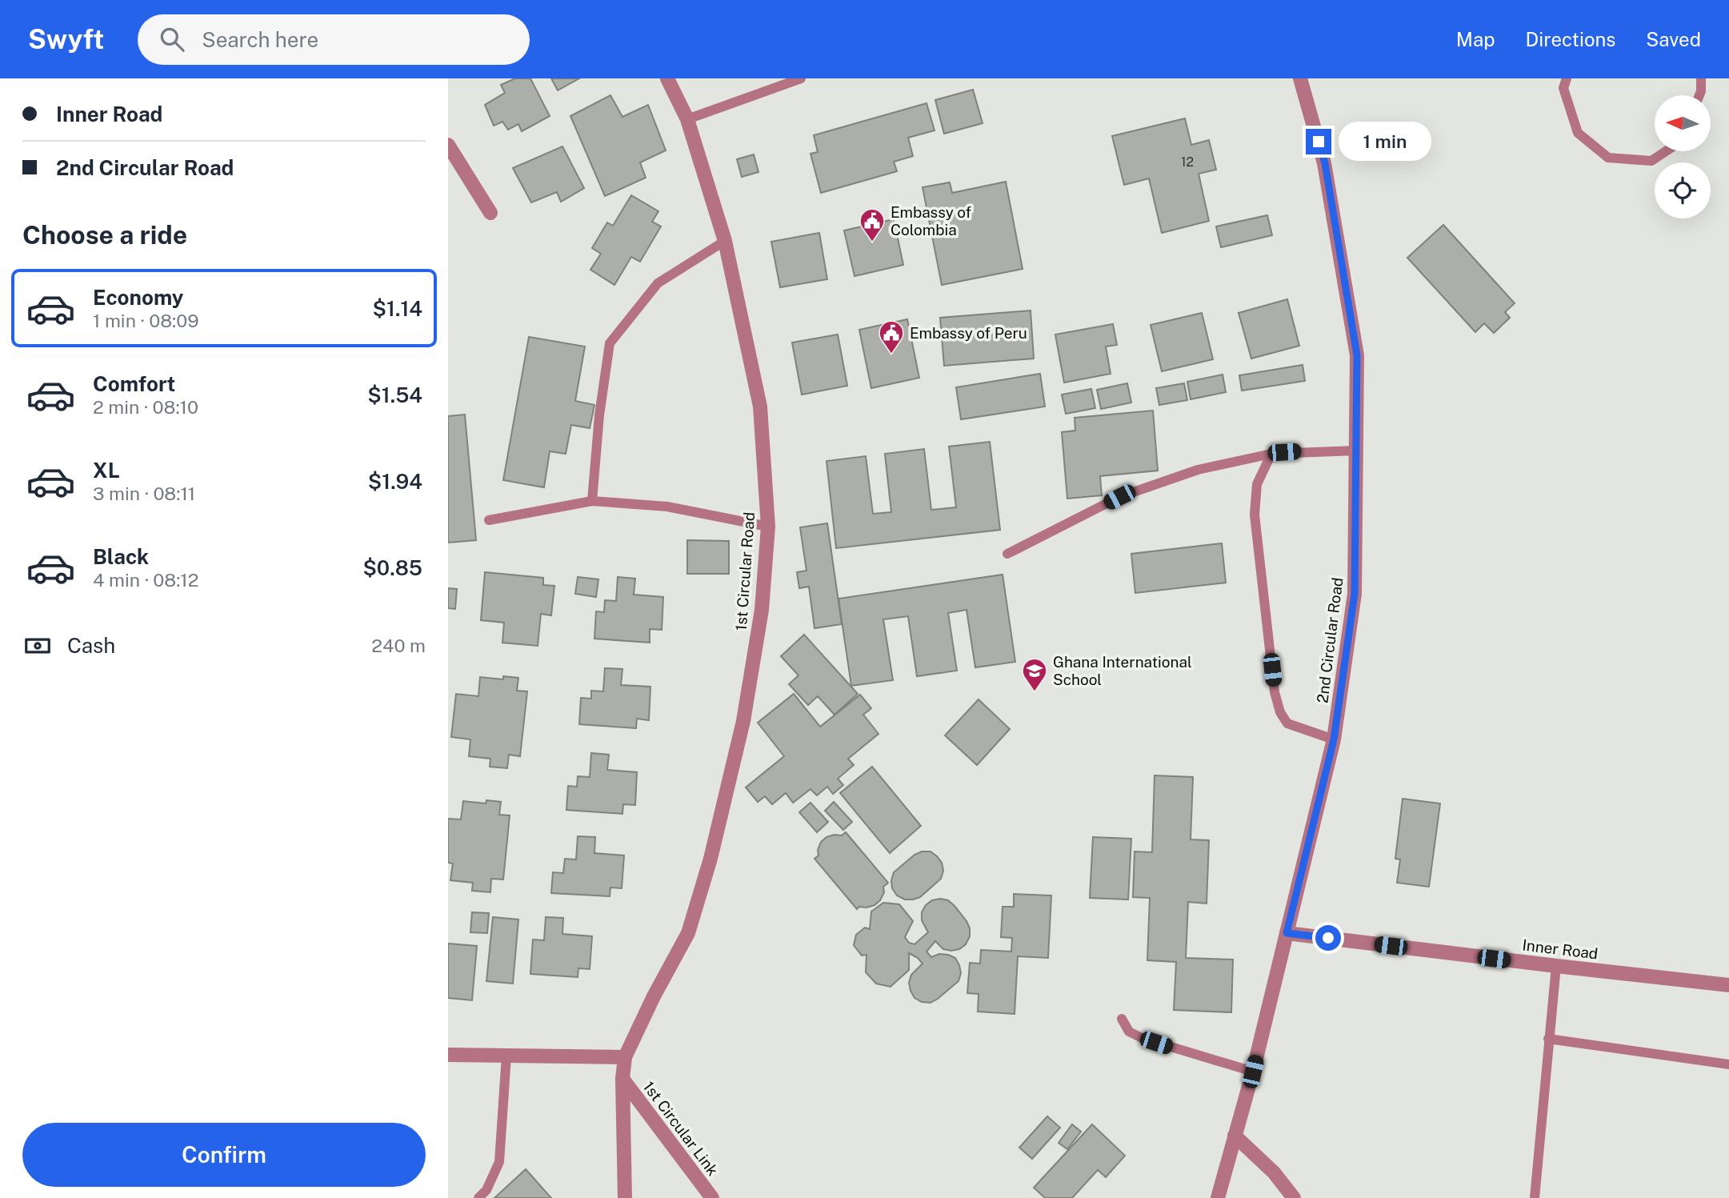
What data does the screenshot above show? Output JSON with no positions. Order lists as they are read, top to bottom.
{
  "streets": {
    "street": [
      "1st Circular Road",
      "2nd Circular Road",
      "Inner Road",
      "1st Circular Link"
    ]
  },
  "crossings": [
    ["1st Circular Road", "1st Circular Link"],
    ["2nd Circular Road", "Inner Road"]
  ],
  "places": {
    "public building": ["Embassy of Colombia", "Embassy of Peru"],
    "school or university": ["Ghana International School"]
  },
  "house_numbers": ["12"],
  "north": "left",
  "page": {
    "header": "Swyft",
    "search": "Search here",
    "nav": ["Map", "Directions", "Saved"],
    "banner": ["Inner Road", "2nd Circular Road"],
    "bubble": "1 min",
    "heading": "Choose a ride",
    "list": [
      {
        "name": "Economy",
        "note": "1 min · 08:09",
        "value": "$1.14"
      },
      {
        "name": "Comfort",
        "note": "2 min · 08:10",
        "value": "$1.54"
      },
      {
        "name": "XL",
        "note": "3 min · 08:11",
        "value": "$1.94"
      },
      {
        "name": "Black",
        "note": "4 min · 08:12",
        "value": "$0.85"
      }
    ],
    "pay": ["Cash", "240 m"],
    "buttons": "Confirm"
  }
}
